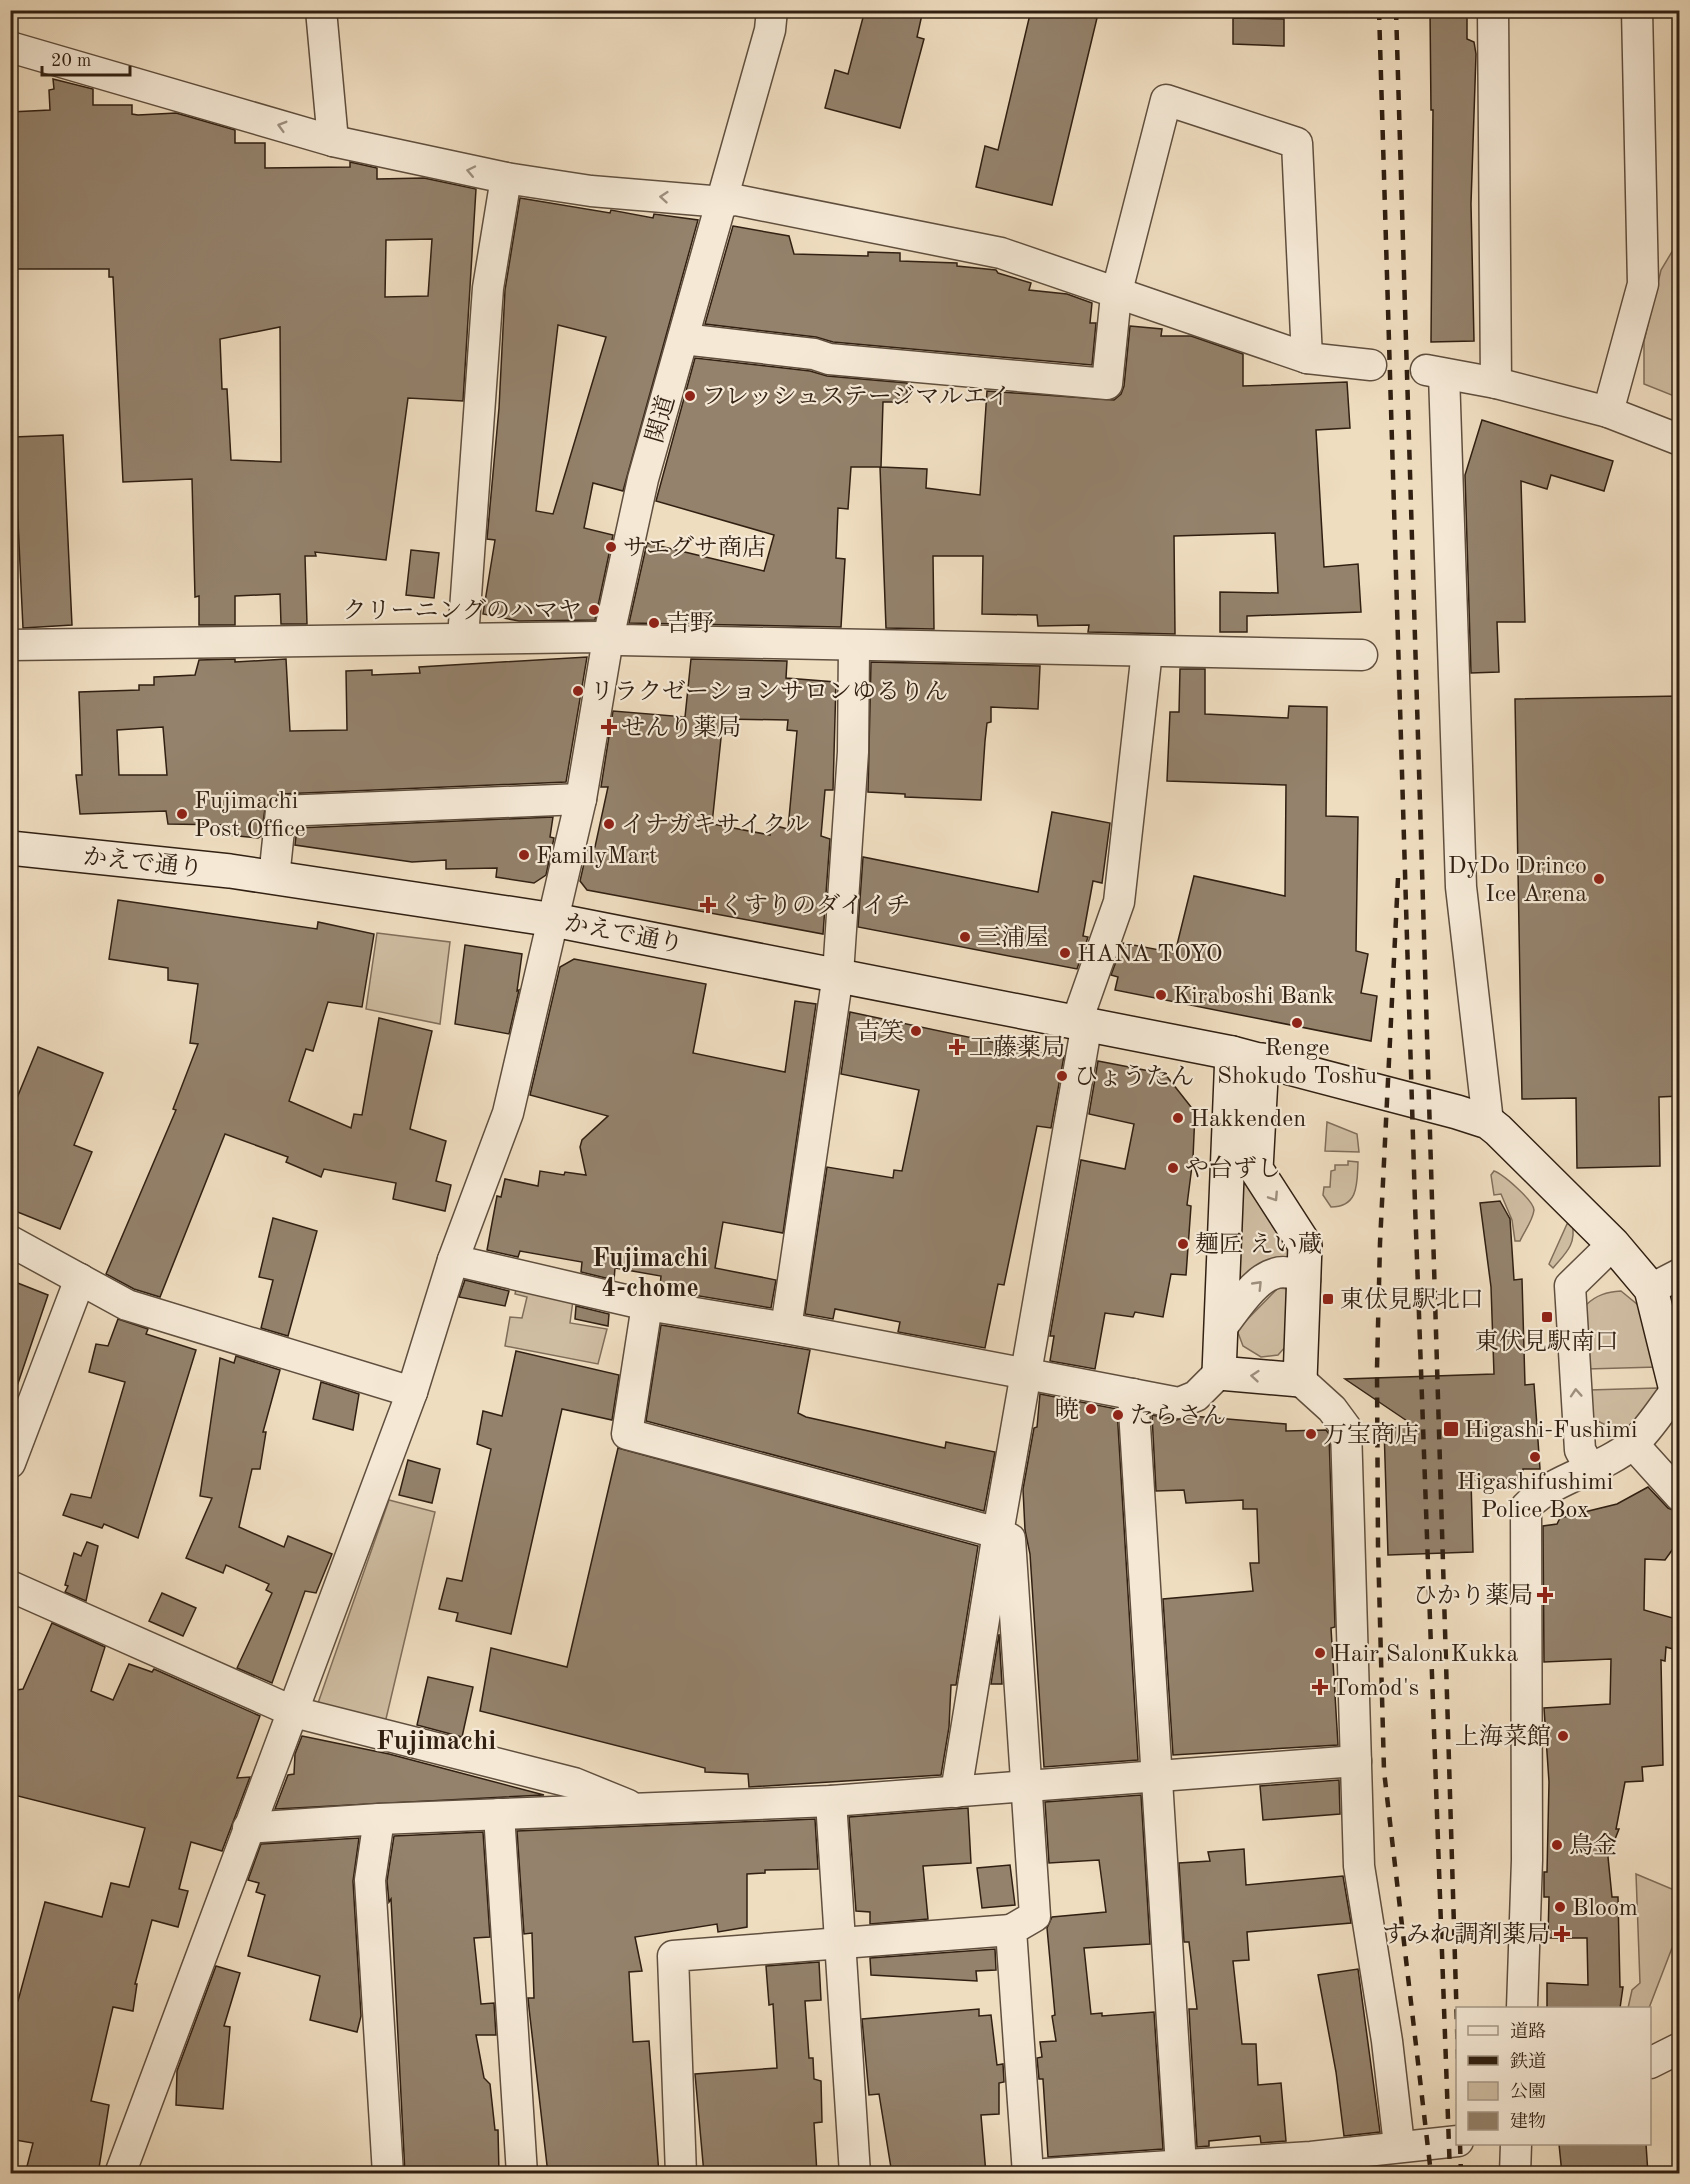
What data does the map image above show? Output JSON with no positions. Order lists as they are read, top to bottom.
{
  "streets": {
    "street": ["関道", "かえで通り"]
  },
  "crossings": [
    ["関道", "かえで通り"]
  ],
  "districts": ["Fujimachi 4-chome", "Fujimachi"],
  "places": {
    "other": [
      "フレッシュステージマルエイ",
      "サエグサ商店",
      "クリーニングのハマヤ",
      "吉野",
      "リラクゼーションサロンゆるりん",
      "Fujimachi Post Office",
      "イナガキサイクル",
      "FamilyMart",
      "DyDo Drinco Ice Arena",
      "三浦屋",
      "HANA TOYO",
      "Kiraboshi Bank",
      "Renge Shokudo Toshu",
      "吉笑",
      "ひょうたん",
      "Hakkenden",
      "や台ずし",
      "麺匠 えい蔵",
      "暁",
      "たらさん",
      "万宝商店",
      "Higashifushimi Police Box",
      "Hair Salon Kukka",
      "上海菜館",
      "鳥金",
      "Bloom"
    ],
    "health": [
      "せんり薬局",
      "くすりのダイイチ",
      "工藤薬局",
      "ひかり薬局",
      "Tomod's",
      "すみれ調剤薬局"
    ],
    "transit": ["東伏見駅北口", "東伏見駅南口", "Higashi-Fushimi"]
  },
  "legend": [
    "道路",
    "鉄道",
    "公園",
    "建物"
  ],
  "scale_bar": "20 m"
}
